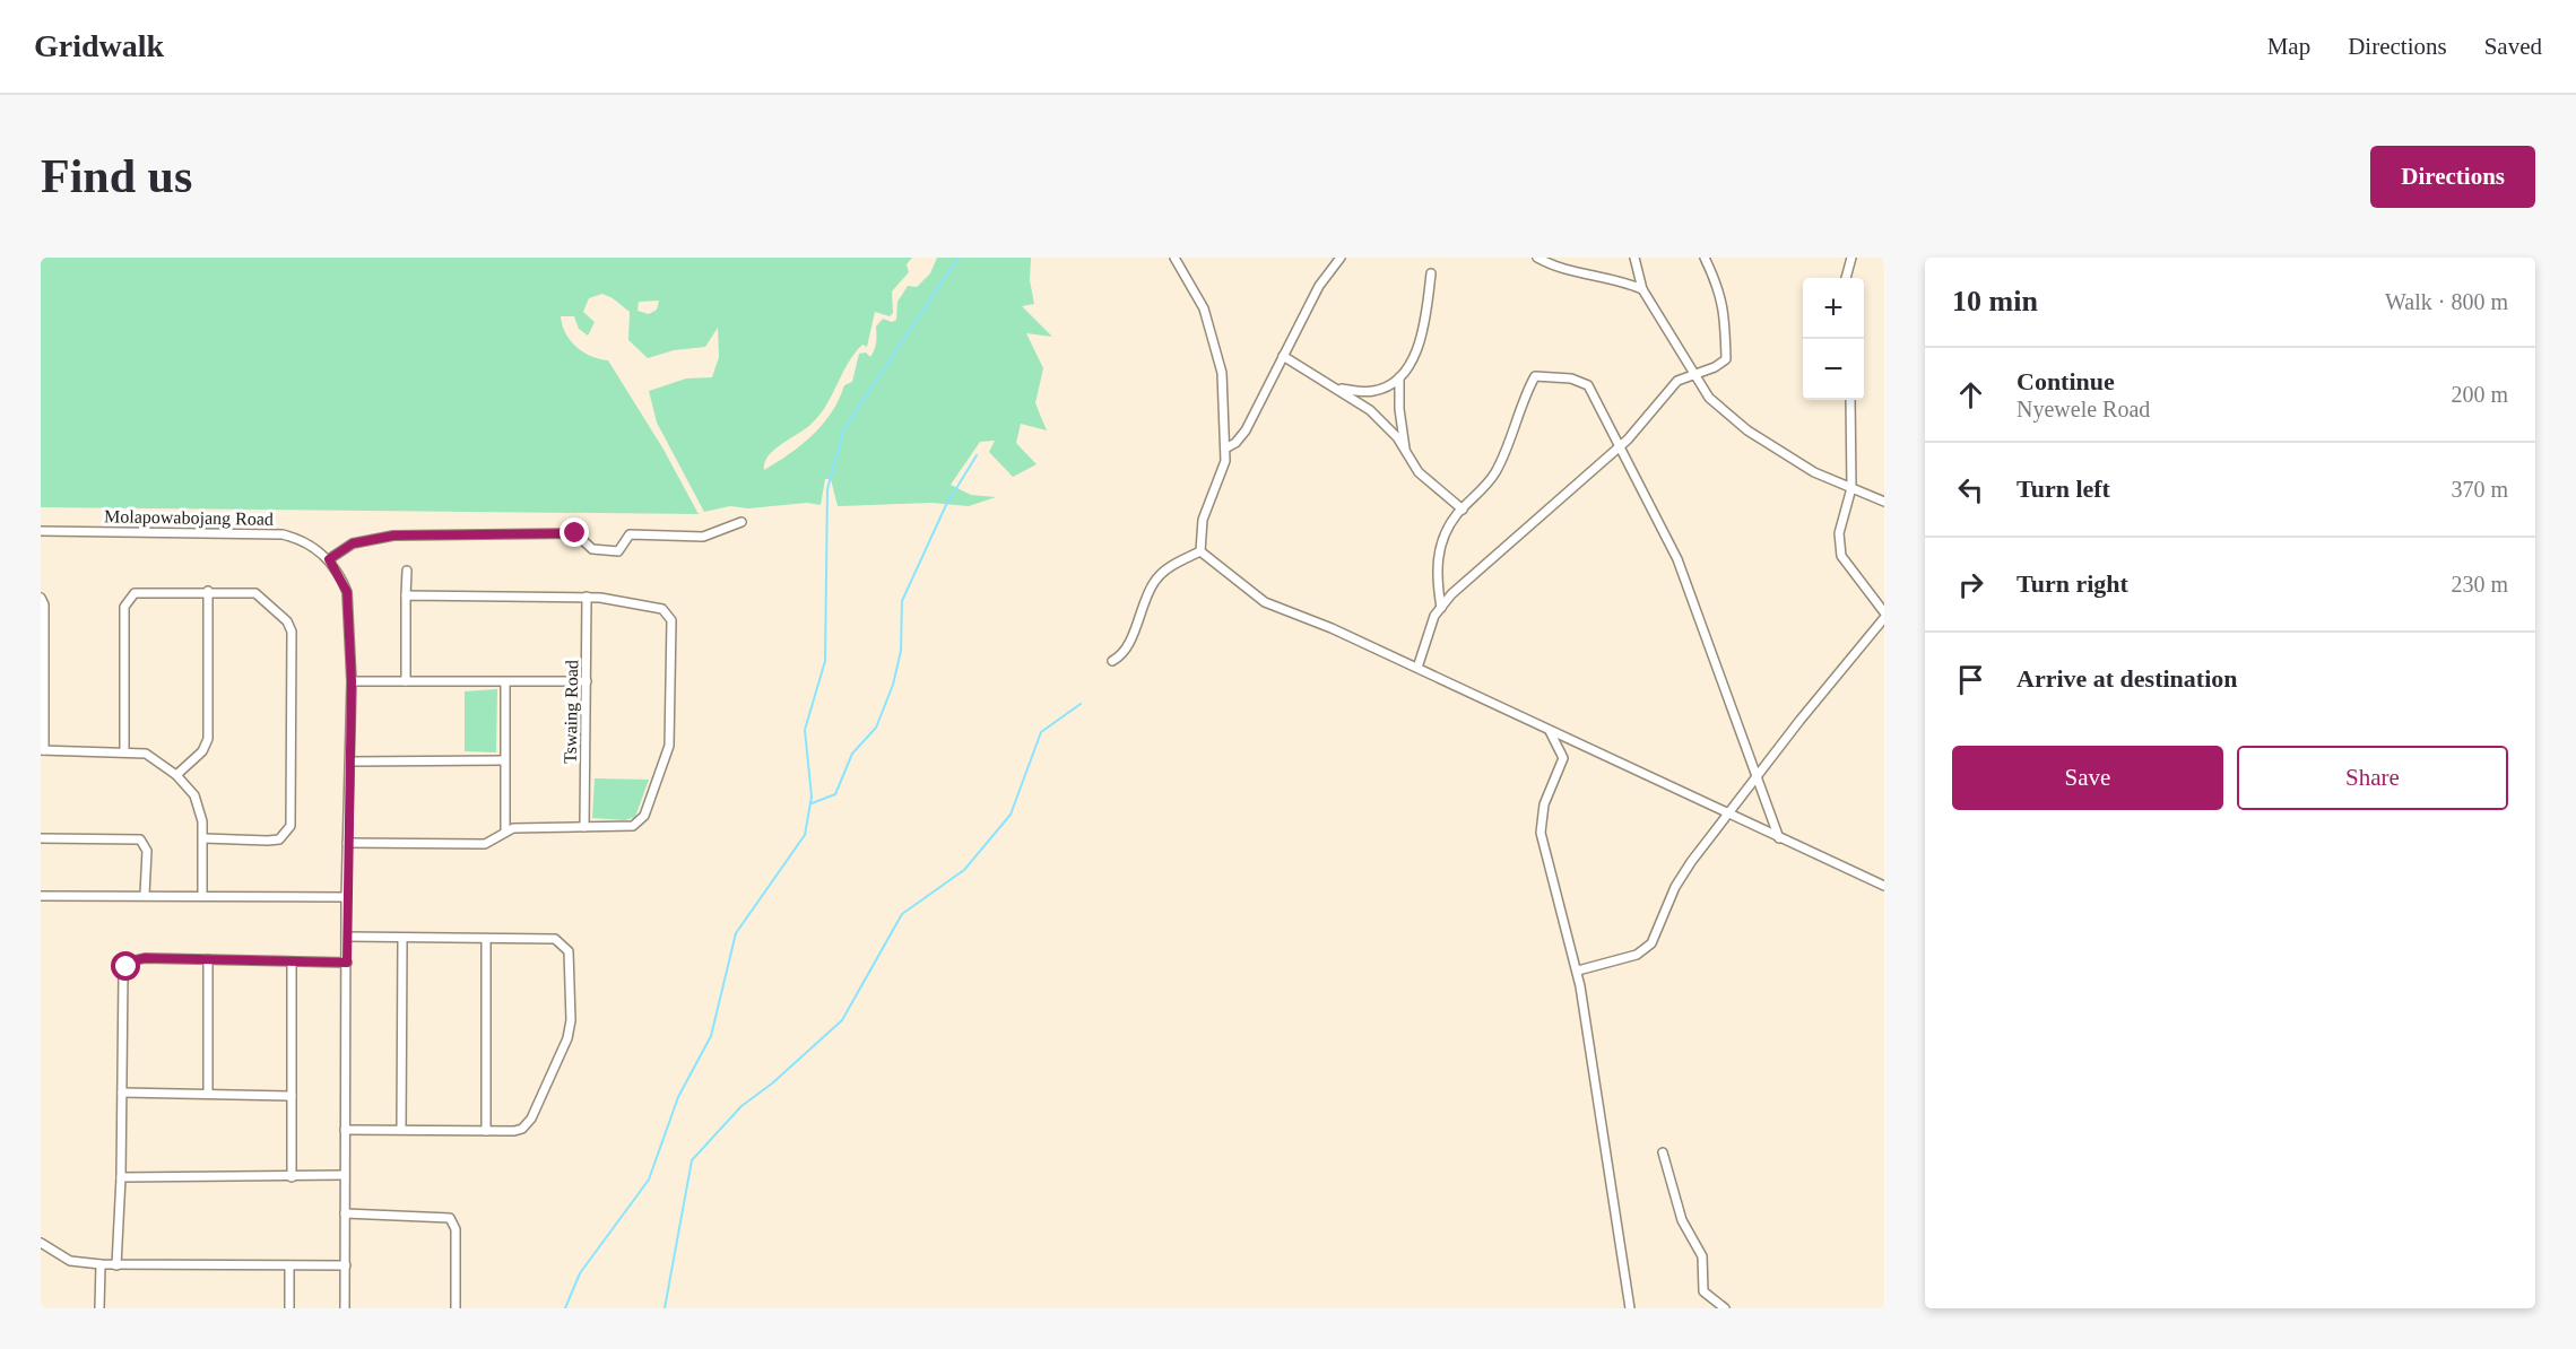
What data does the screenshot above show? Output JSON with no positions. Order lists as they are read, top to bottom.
{
  "streets": {
    "street": ["Molapowabojang Road", "Tswaing Road"]
  },
  "page": {
    "header": "Gridwalk",
    "nav": ["Map", "Directions", "Saved"],
    "buttons": [
      "Directions",
      ["Save", "Share"]
    ],
    "title": "Find us",
    "heading": ["10 min", "Walk · 800 m"],
    "map_buttons": ["+", "−"],
    "list": [
      ["Continue", "Nyewele Road", "200 m"],
      ["Turn left", "370 m"],
      ["Turn right", "230 m"],
      "Arrive at destination"
    ]
  }
}
